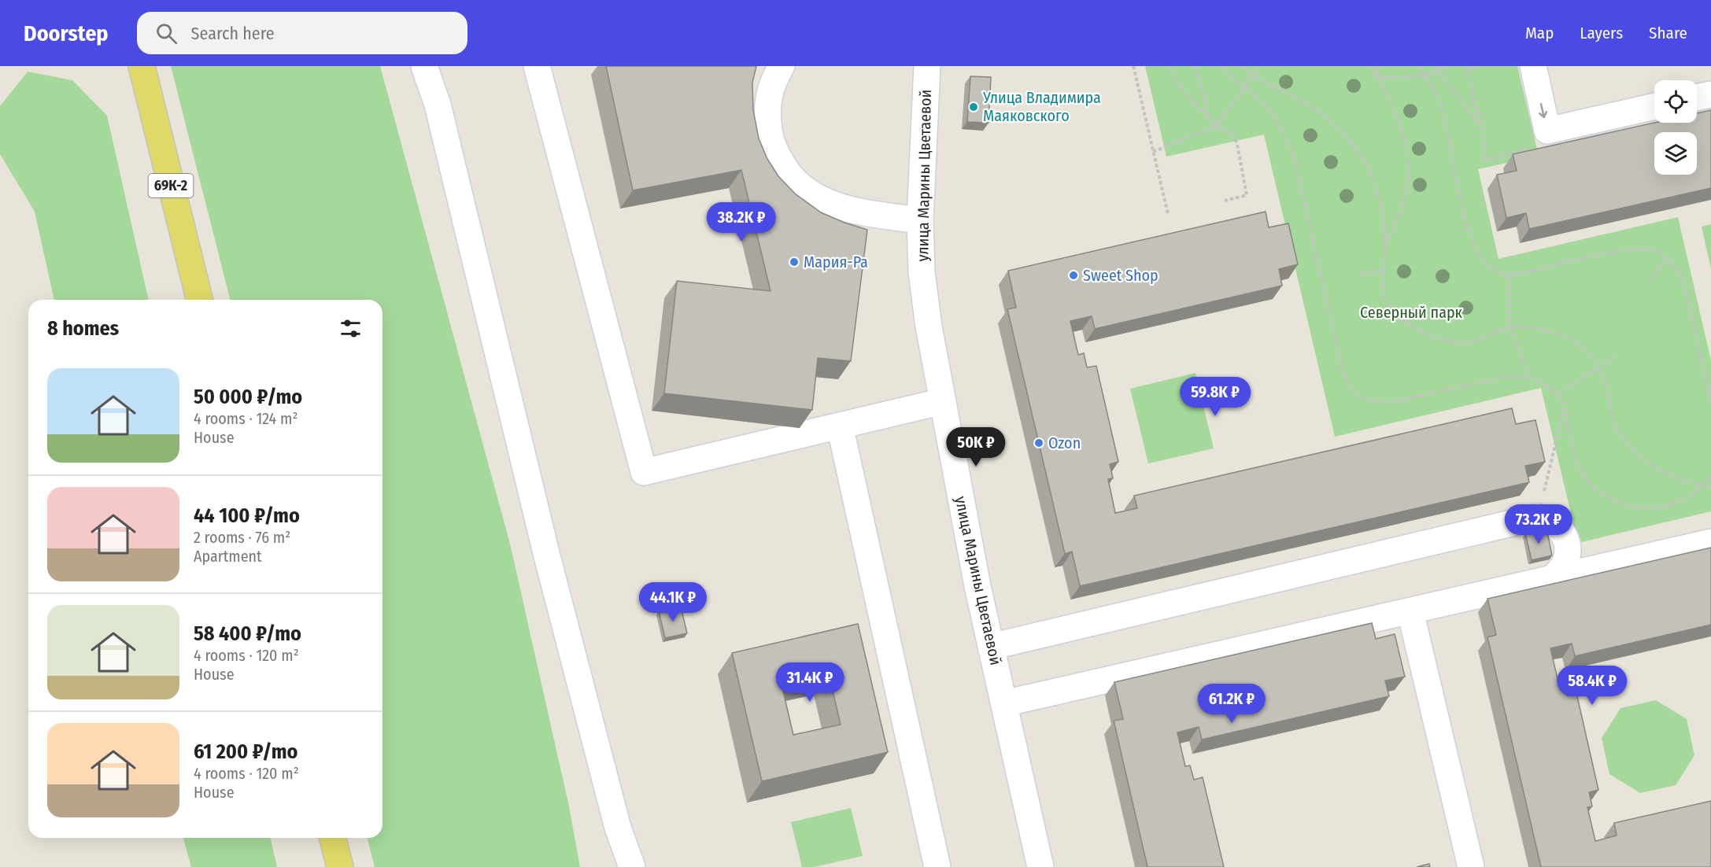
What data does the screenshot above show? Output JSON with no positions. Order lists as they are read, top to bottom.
{
  "streets": {
    "main road": ["69К-2"],
    "street": ["улица Марины Цветаевой"]
  },
  "parks": ["Северный парк"],
  "places": [
    "Улица Владимира Маяковского",
    "Мария-Ра",
    "Sweet Shop",
    "Ozon"
  ],
  "page": {
    "header": "Doorstep",
    "search": "Search here",
    "nav": ["Map", "Layers", "Share"],
    "price": [
      "38.2K ₽",
      "59.8K ₽",
      "50K ₽",
      "73.2K ₽",
      "44.1K ₽",
      "31.4K ₽",
      "58.4K ₽",
      "61.2K ₽"
    ],
    "heading": "8 homes",
    "list": [
      {
        "name": "50 000 ₽/mo",
        "note": "4 rooms · 124 m² · House"
      },
      {
        "name": "44 100 ₽/mo",
        "note": "2 rooms · 76 m² · Apartment"
      },
      {
        "name": "58 400 ₽/mo",
        "note": "4 rooms · 120 m² · House"
      },
      {
        "name": "61 200 ₽/mo",
        "note": "4 rooms · 120 m² · House"
      }
    ]
  }
}
